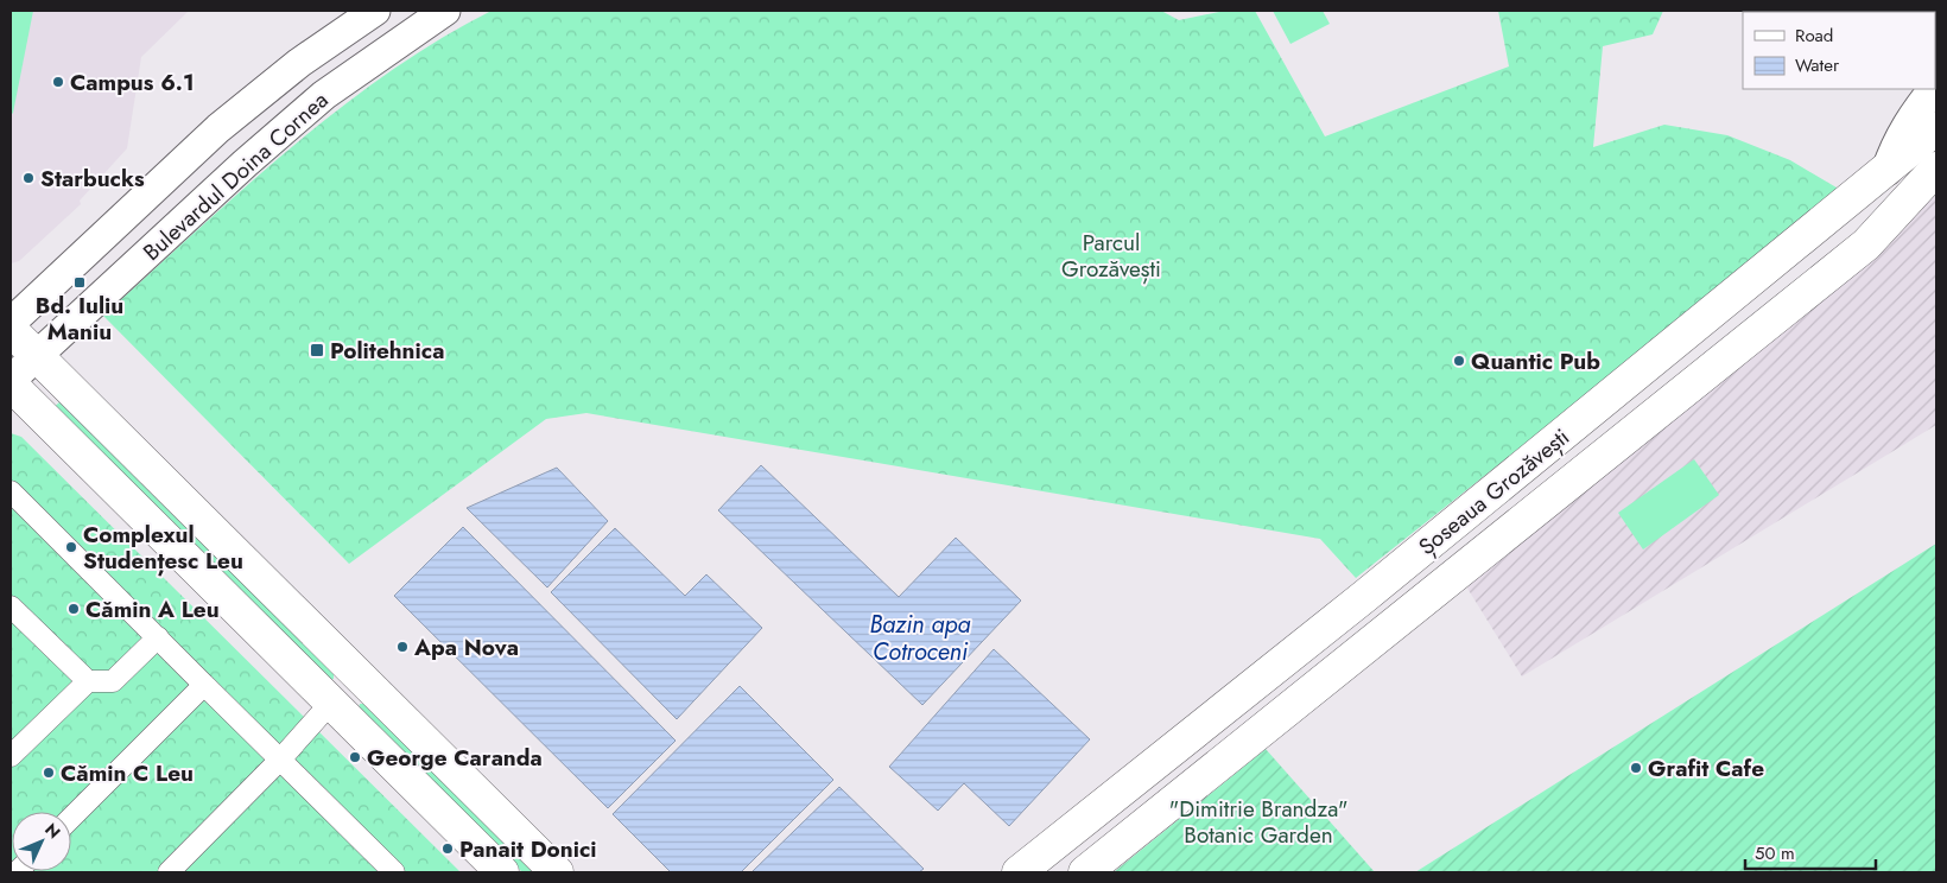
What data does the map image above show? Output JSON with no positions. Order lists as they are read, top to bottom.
{
  "streets": {
    "main road": ["Bulevardul Doina Cornea", "Șoseaua Grozăvești"]
  },
  "water": ["Bazin apa Cotroceni"],
  "parks": ["Parcul Grozăvești", "\"Dimitrie Brandza\" Botanic Garden"],
  "places": {
    "other": [
      "Campus 6.1",
      "Starbucks",
      "Quantic Pub",
      "Complexul Studențesc Leu",
      "Cămin A Leu",
      "Apa Nova",
      "George Caranda",
      "Grafit Cafe",
      "Cămin C Leu",
      "Panait Donici"
    ],
    "transit": ["Bd. Iuliu Maniu", "Politehnica"]
  },
  "legend": ["Road", "Water"],
  "scale_bar": "50 m",
  "north": "top right"
}
